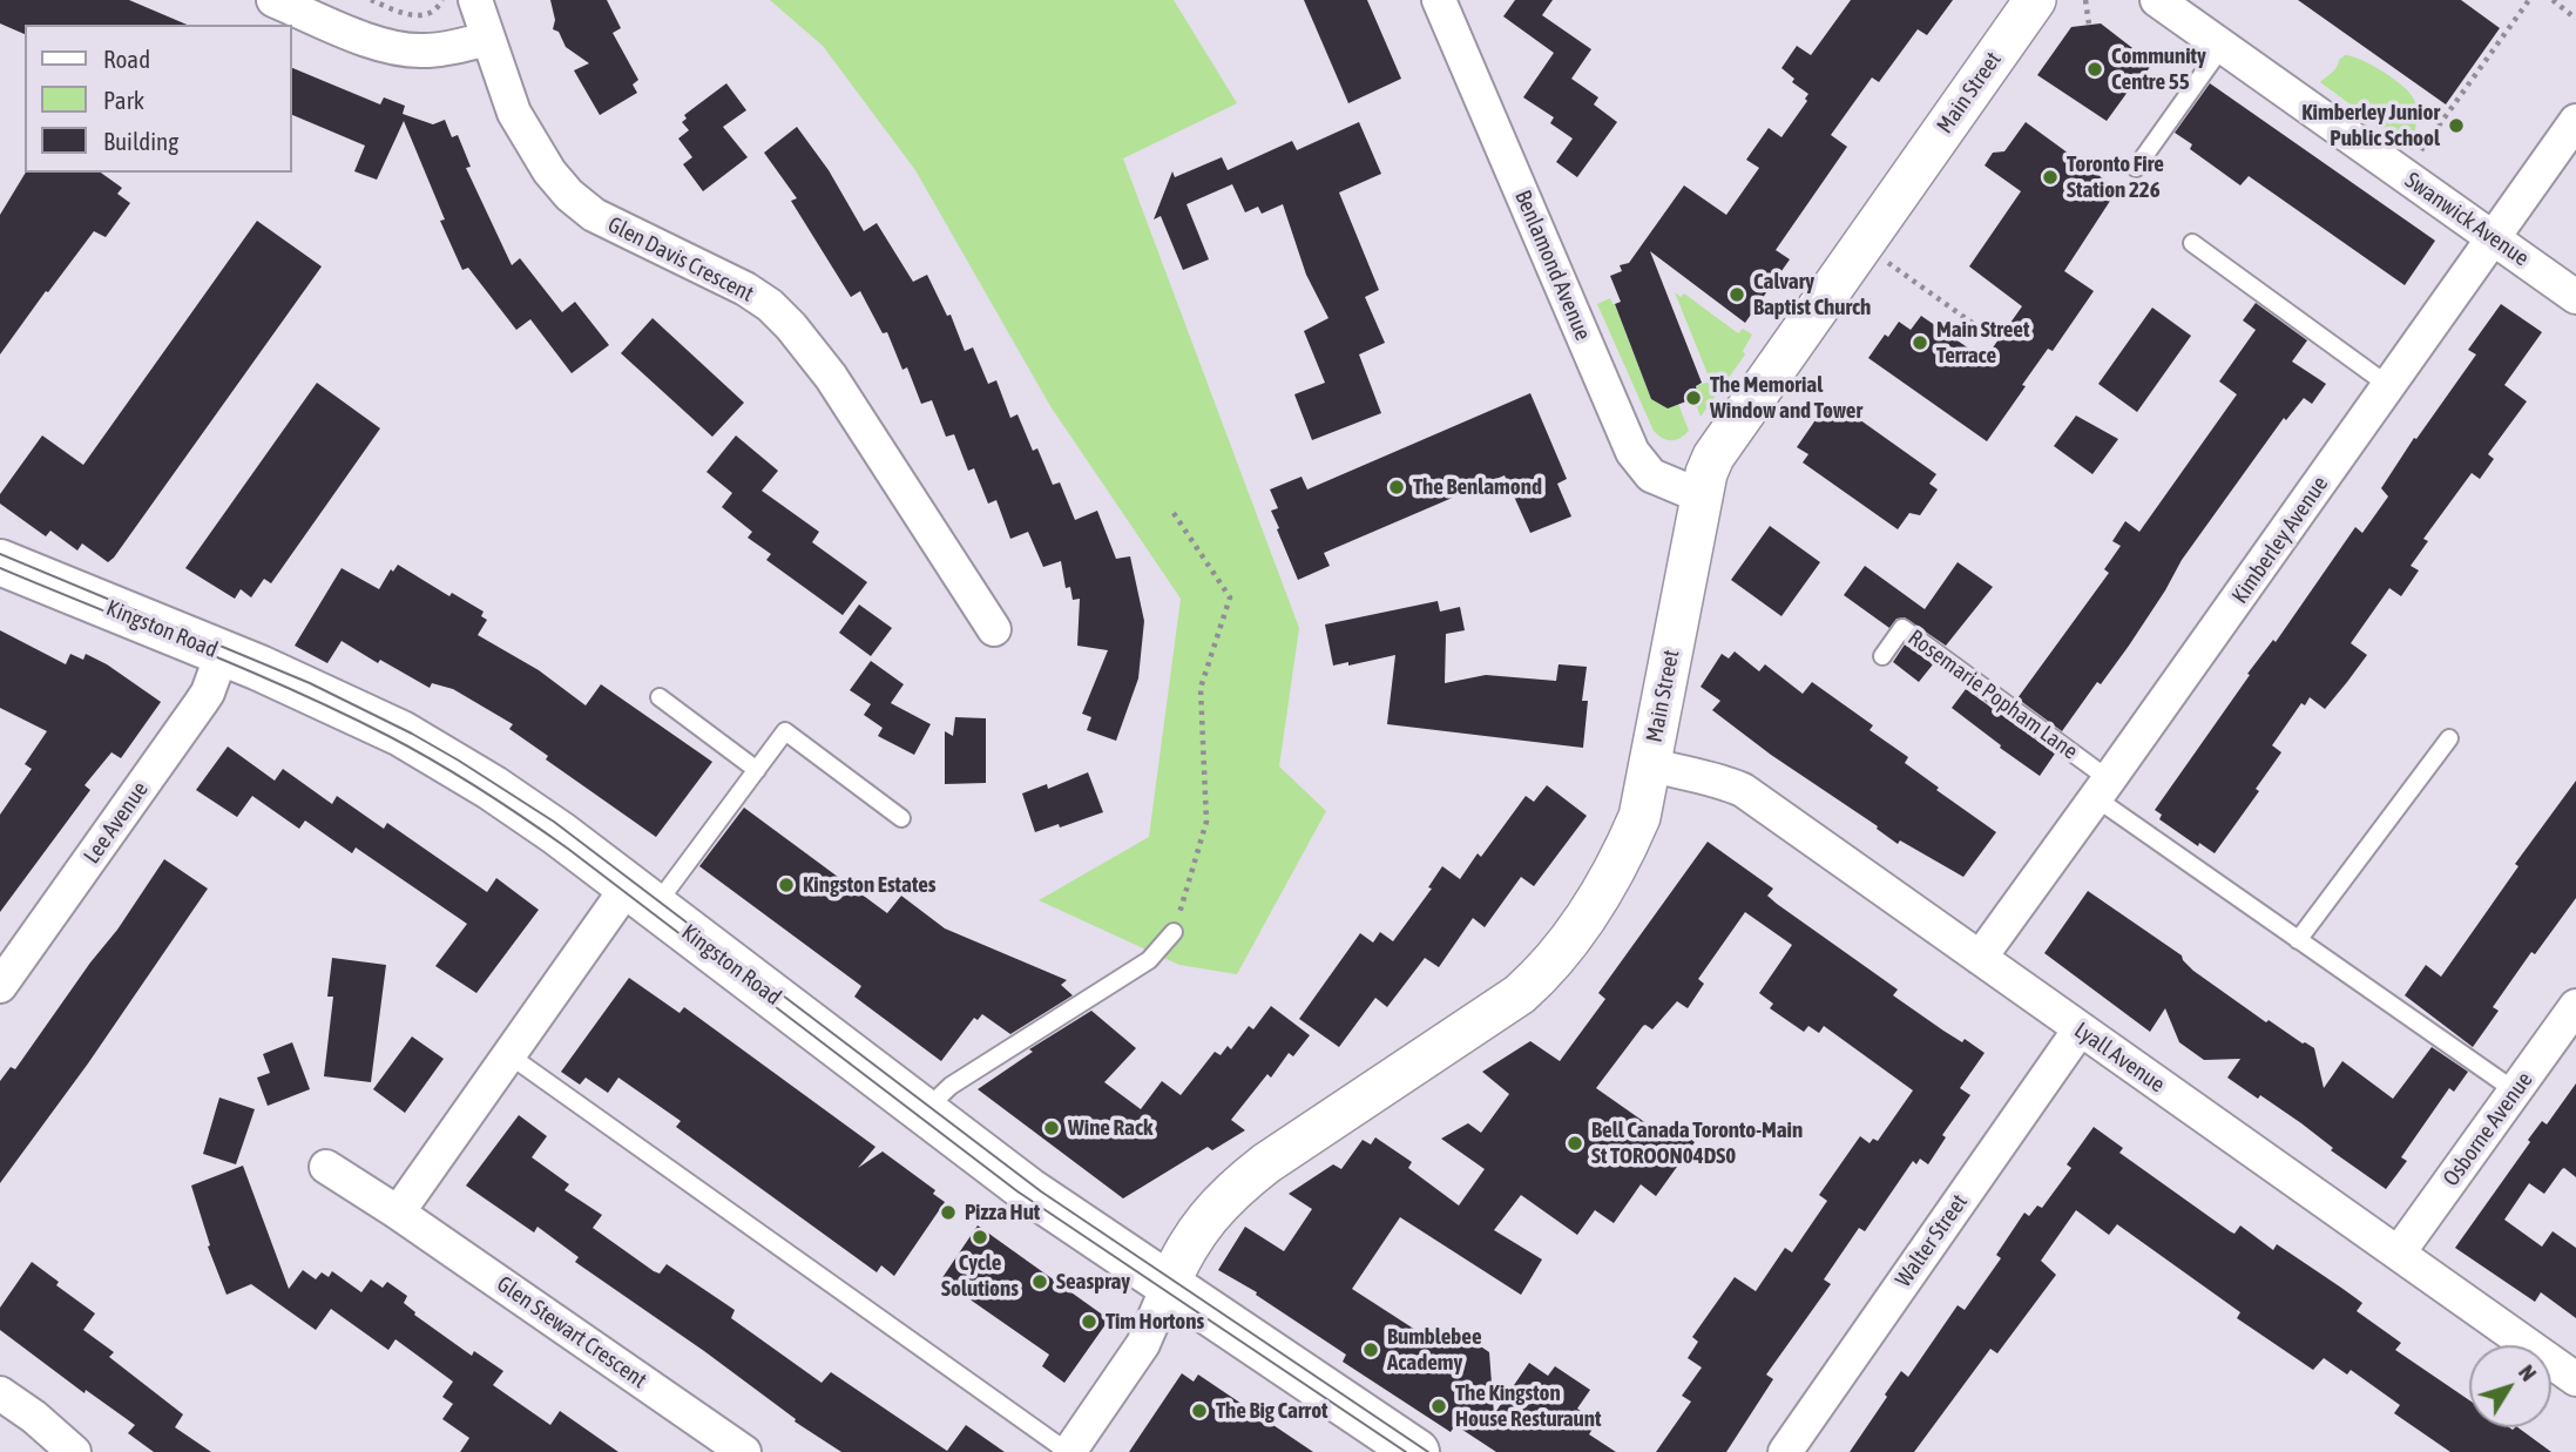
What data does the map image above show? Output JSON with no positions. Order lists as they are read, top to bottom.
{
  "streets": {
    "main road": ["Kingston Road"],
    "street": [
      "Main Street",
      "Swanwick Avenue",
      "Glen Davis Crescent",
      "Benlamond Avenue",
      "Kimberley Avenue",
      "Lee Avenue",
      "Lyall Avenue",
      "Osborne Avenue",
      "Walter Street",
      "Glen Stewart Crescent"
    ],
    "lane": ["Rosemarie Popham Lane"]
  },
  "crossings": [
    ["Main Street", "Benlamond Avenue"],
    ["Main Street", "Kingston Road"],
    ["Main Street", "Lyall Avenue"],
    ["Swanwick Avenue", "Kimberley Avenue"],
    ["Kimberley Avenue", "Rosemarie Popham Lane"],
    ["Kimberley Avenue", "Lyall Avenue"],
    ["Kingston Road", "Lee Avenue"],
    ["Lyall Avenue", "Osborne Avenue"],
    ["Lyall Avenue", "Walter Street"]
  ],
  "places": [
    "Community Centre 55",
    "Kimberley Junior Public School",
    "Toronto Fire Station 226",
    "Calvary Baptist Church",
    "Main Street Terrace",
    "The Memorial Window and Tower",
    "The Benlamond",
    "Kingston Estates",
    "Wine Rack",
    "Bell Canada Toronto-Main St TOROON04DS0",
    "Pizza Hut",
    "Cycle Solutions",
    "Seaspray",
    "Tim Hortons",
    "Bumblebee Academy",
    "The Kingston House Resturaunt",
    "The Big Carrot"
  ],
  "legend": ["Road", "Park", "Building"],
  "north": "top right"
}
